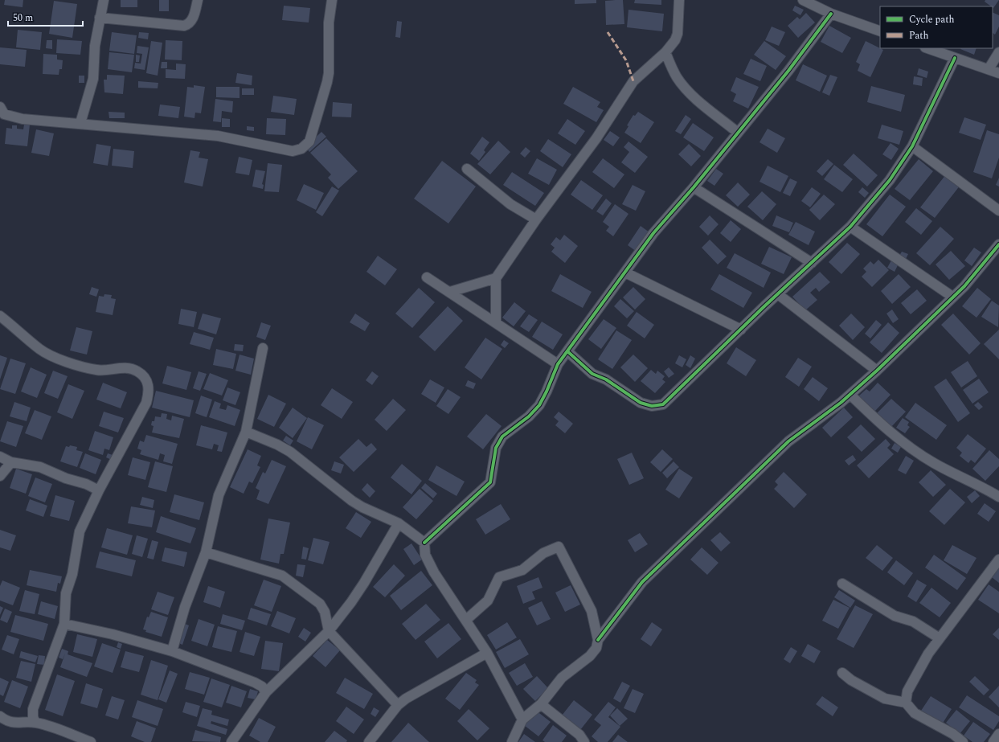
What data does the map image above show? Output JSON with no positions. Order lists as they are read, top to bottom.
{
  "legend": ["Cycle path", "Path"],
  "scale_bar": "50 m"
}
